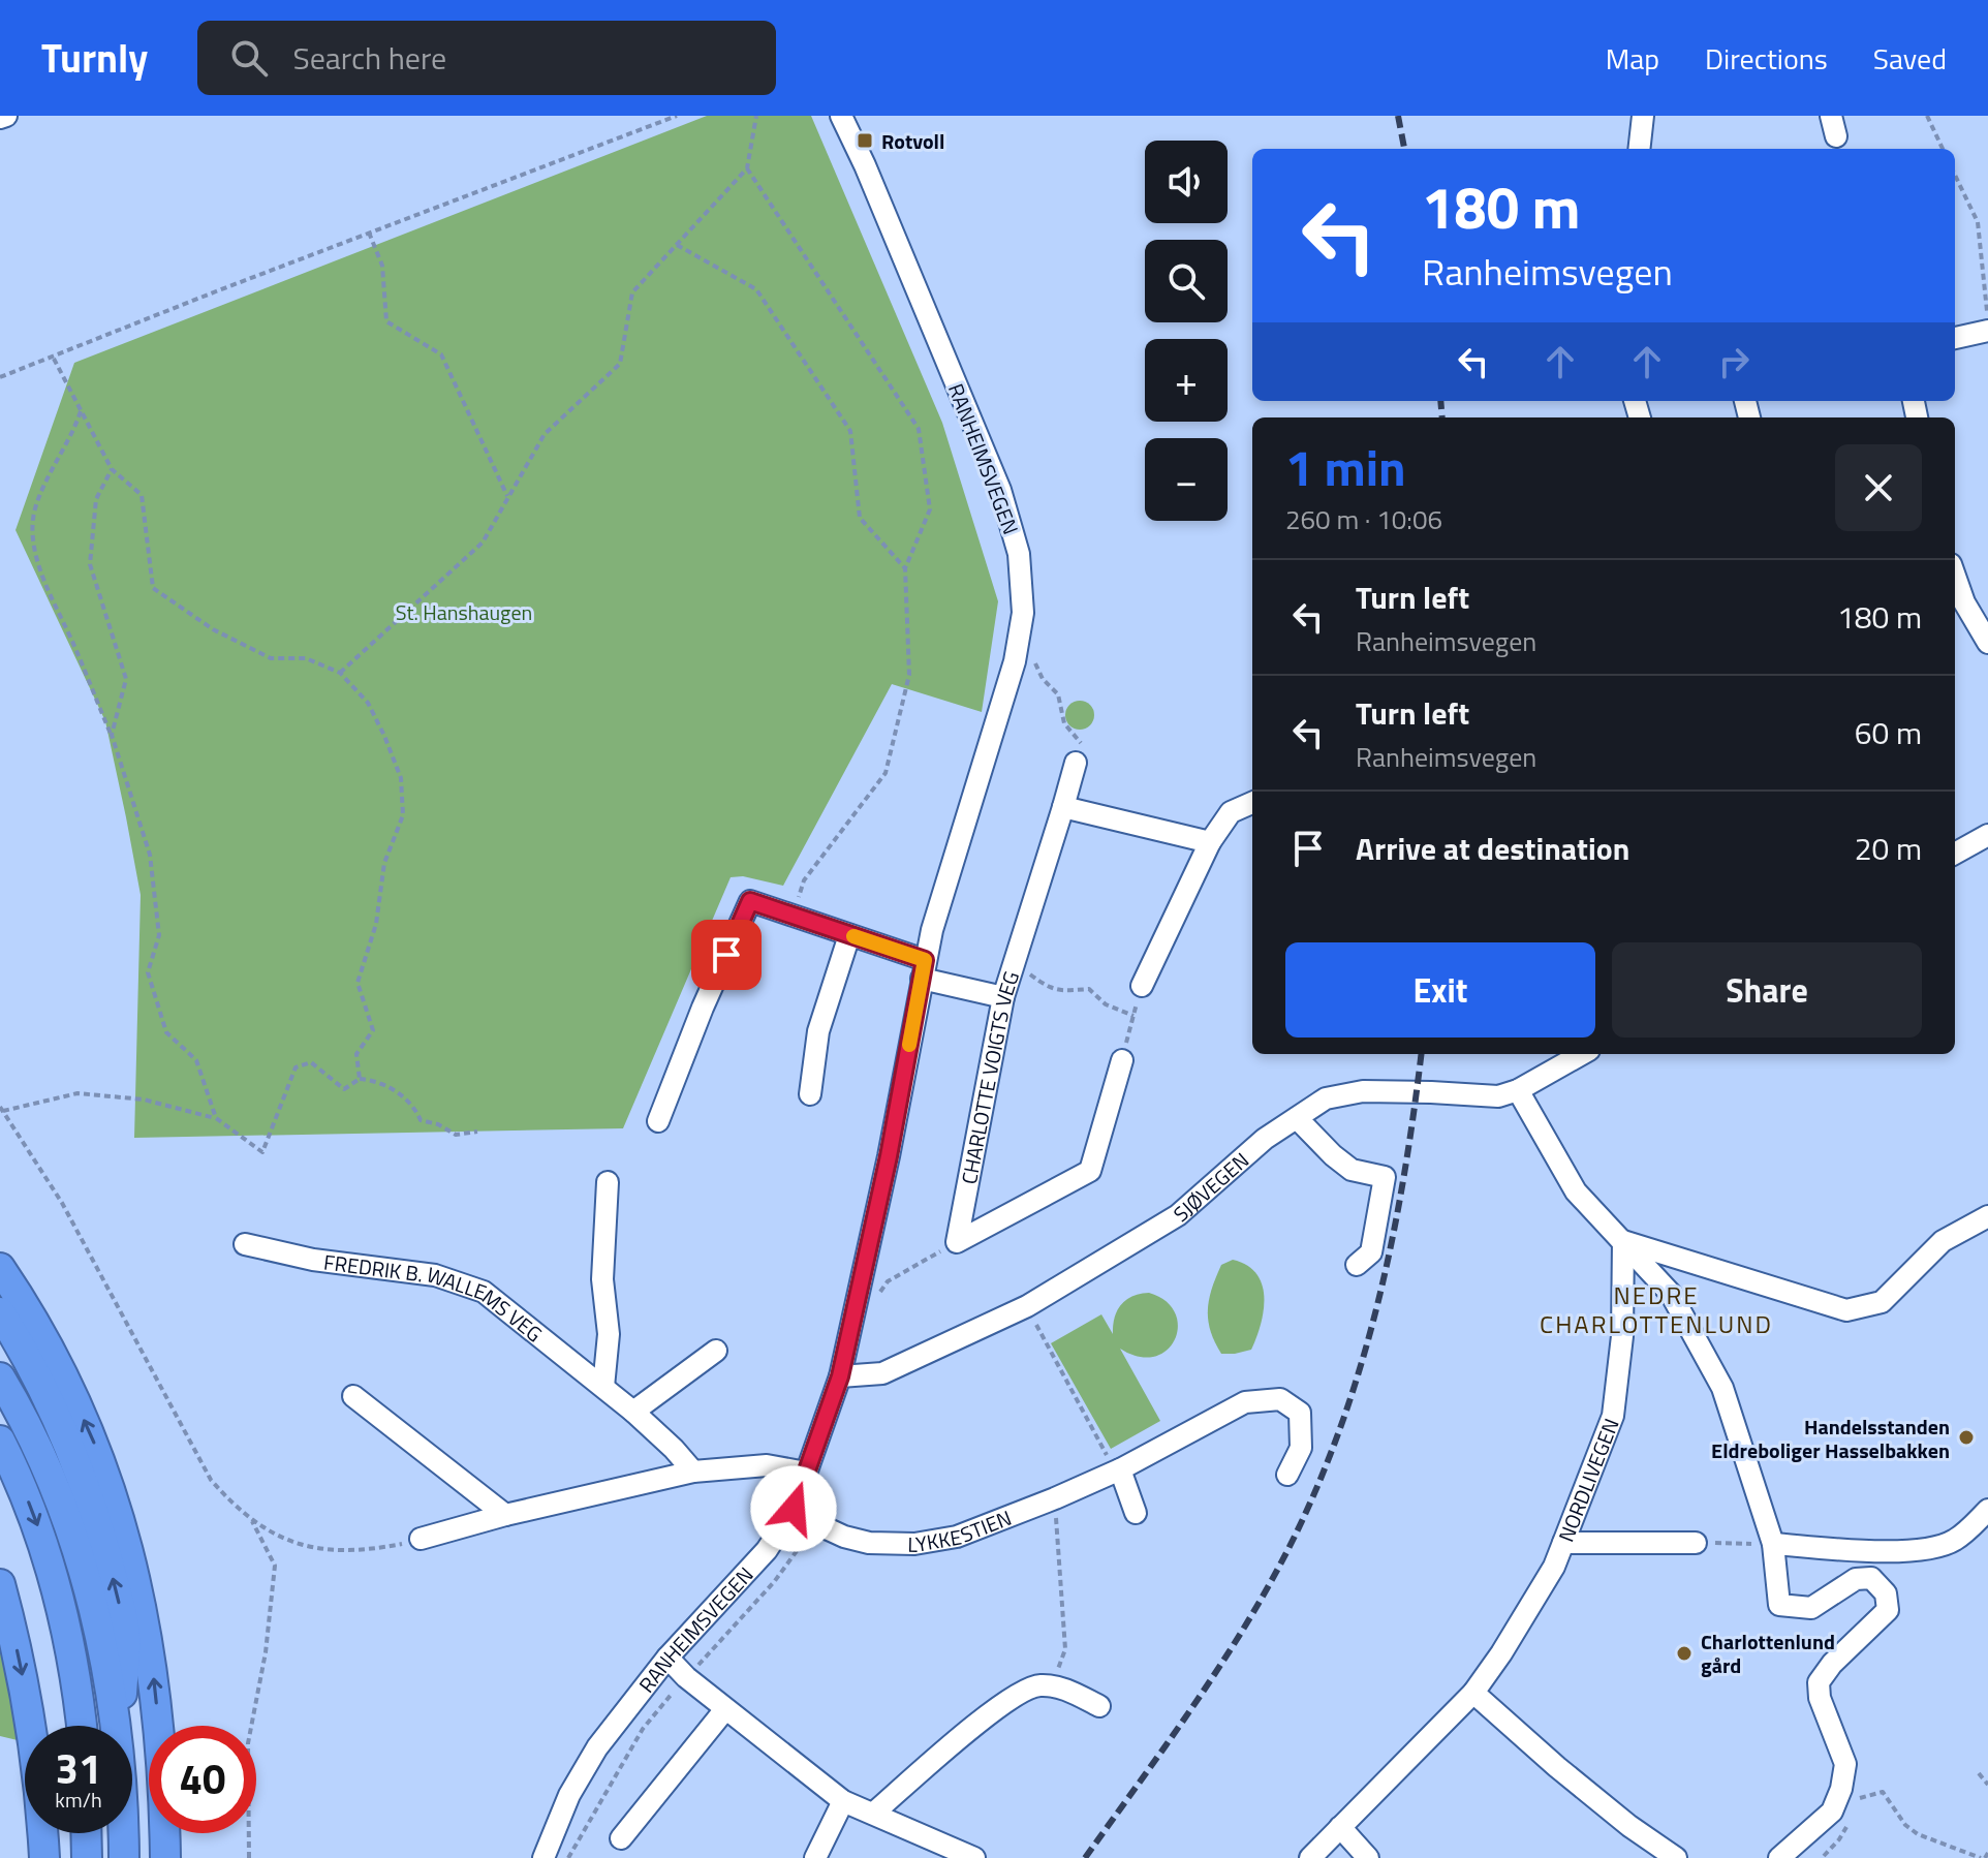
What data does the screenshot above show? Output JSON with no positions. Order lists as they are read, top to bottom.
{
  "streets": {
    "street": [
      "RANHEIMSVEGEN",
      "CHARLOTTE VOIGTS VEG",
      "SJØVEGEN",
      "FREDRIK B. WALLEMS VEG",
      "NORDLIVEGEN",
      "LYKKESTIEN"
    ]
  },
  "crossings": [
    ["RANHEIMSVEGEN", "SJØVEGEN"],
    ["RANHEIMSVEGEN", "LYKKESTIEN"]
  ],
  "districts": ["NEDRE CHARLOTTENLUND"],
  "parks": ["St. Hanshaugen"],
  "places": {
    "transit": ["Rotvoll"],
    "other": ["Handelsstanden Eldreboliger Hasselbakken", "Charlottenlund gård"]
  },
  "page": {
    "header": "Turnly",
    "search": "Search here",
    "nav": ["Map", "Directions", "Saved"],
    "map_buttons": ["+", "−"],
    "turn": ["180 m", "Ranheimsvegen"],
    "heading": ["1 min", "260 m · 10:06"],
    "list": [
      {
        "name": "Turn left",
        "note": "Ranheimsvegen",
        "value": "180 m"
      },
      {
        "name": "Turn left",
        "note": "Ranheimsvegen",
        "value": "60 m"
      },
      {
        "name": "Arrive at destination",
        "value": "20 m"
      }
    ],
    "buttons": ["Exit", "Share"],
    "speed": "31 km/h",
    "limit": "40"
  }
}
